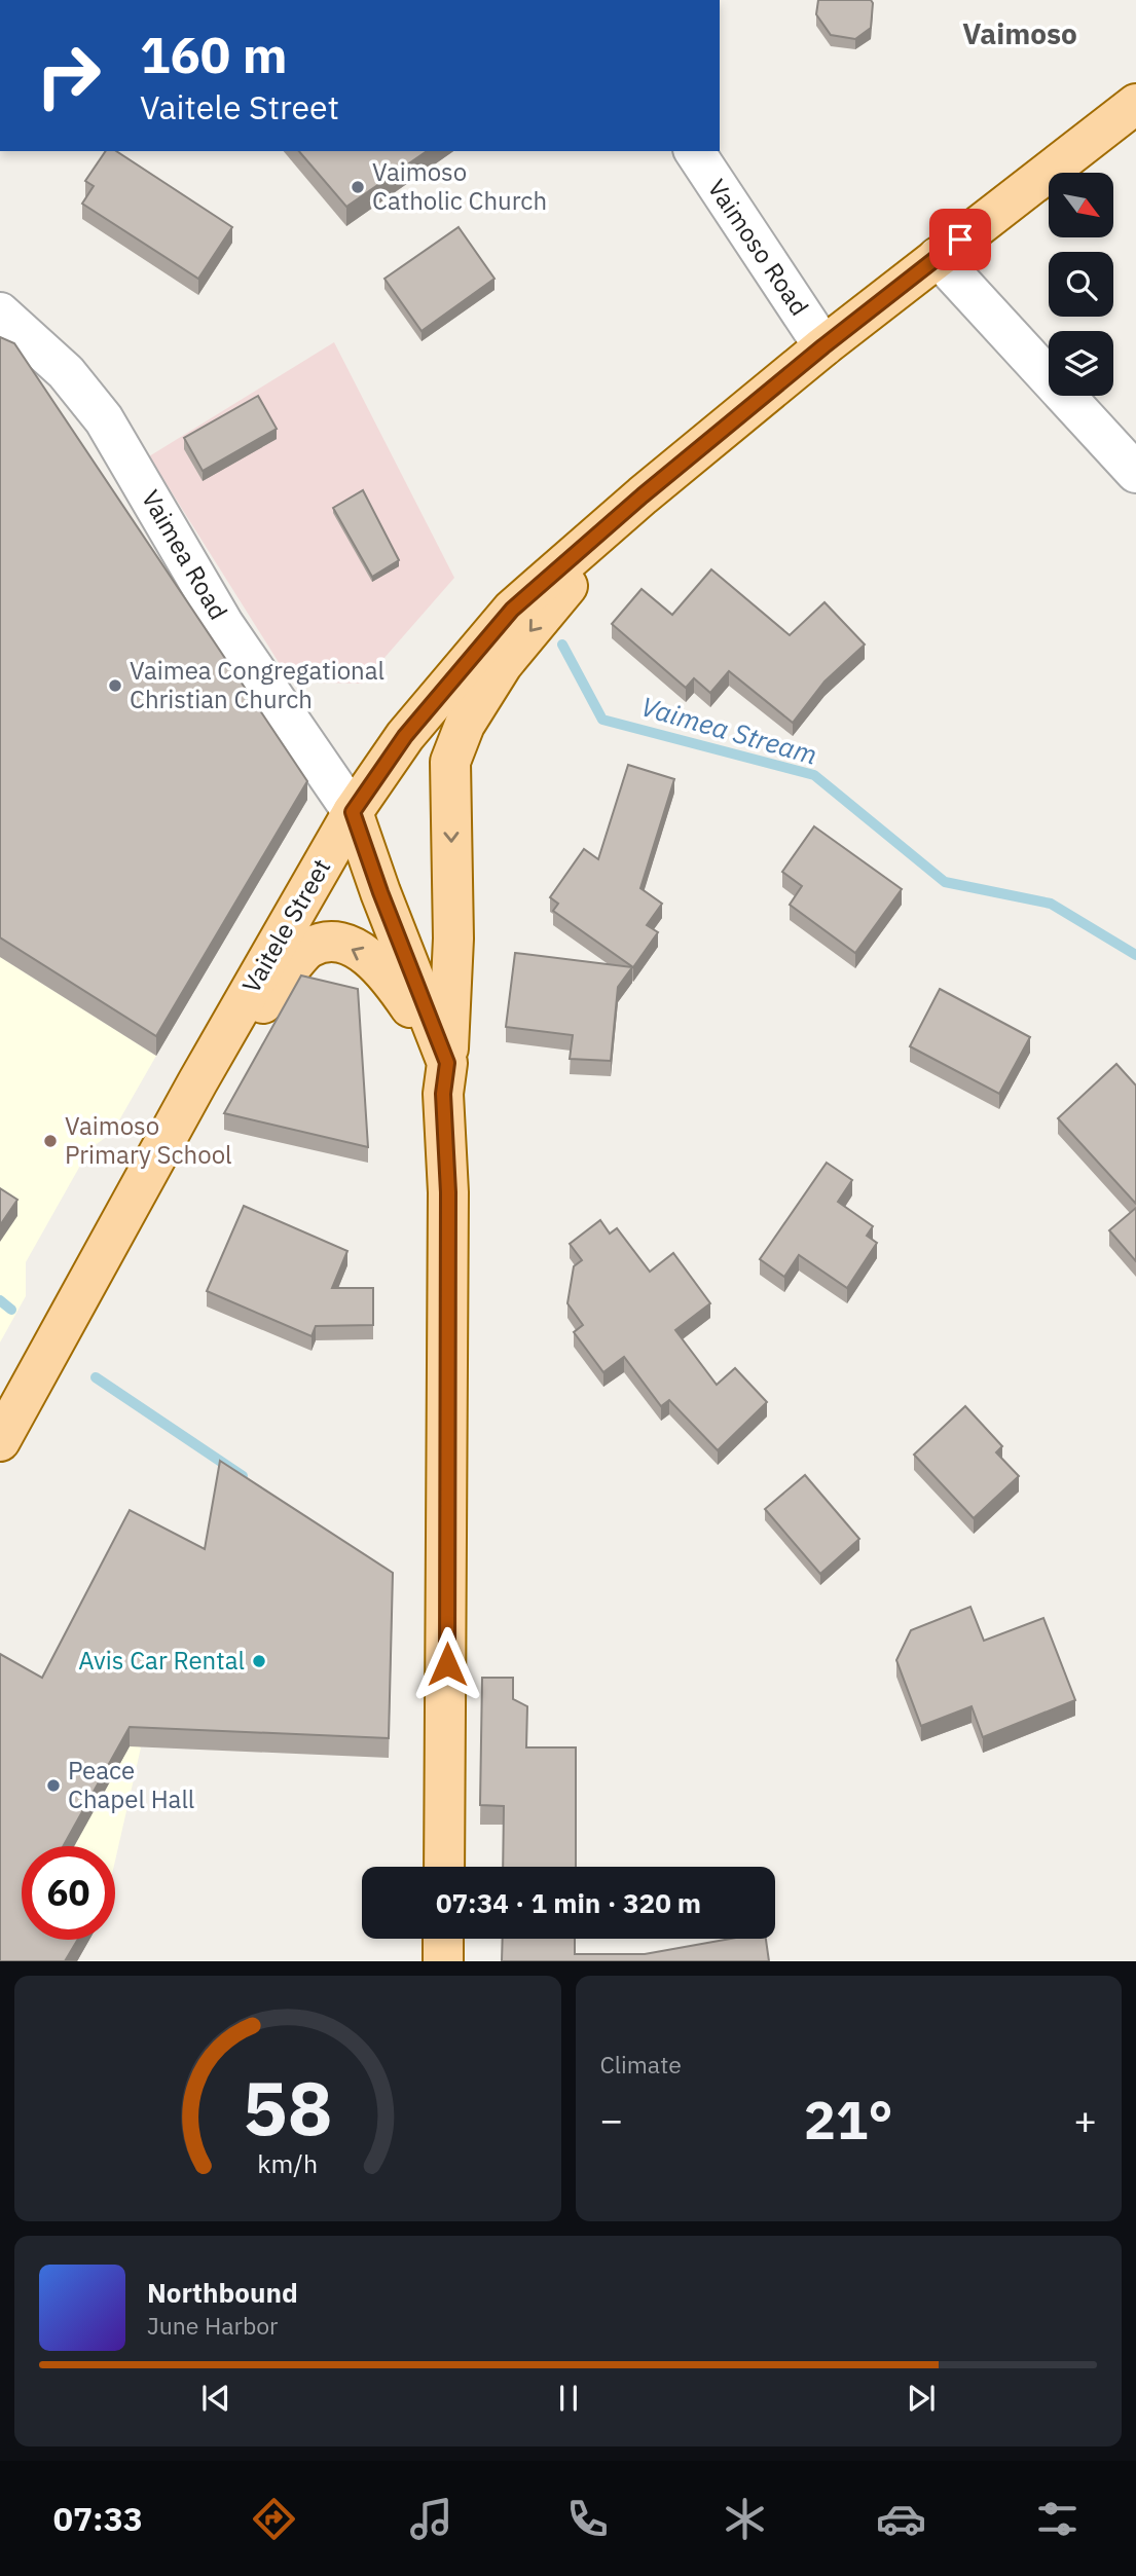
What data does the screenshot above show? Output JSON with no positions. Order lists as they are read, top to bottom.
{
  "streets": {
    "main road": ["Vaitele Street"],
    "street": ["Vaimoso Road", "Vaimea Road"]
  },
  "crossings": [
    ["Vaimoso Road", "Vaitele Street"],
    ["Vaimea Road", "Vaitele Street"]
  ],
  "districts": ["Vaimoso"],
  "water": ["Vaimea Stream"],
  "places": [
    "Vaimoso Catholic Church",
    "Vaimea Congregational Christian Church",
    "Vaimoso Primary School",
    "Avis Car Rental",
    "Peace Chapel Hall"
  ],
  "north": "bottom right",
  "page": {
    "turn": ["160 m", "Vaitele Street"],
    "limit": "60",
    "trip": "07:34 · 1 min · 320 m",
    "tile": "Climate",
    "heat": ["−", "21°", "+"],
    "song": ["Northbound", "June Harbor"],
    "tabs": "07:33",
    "gauge": ["58", "km/h"]
  }
}
